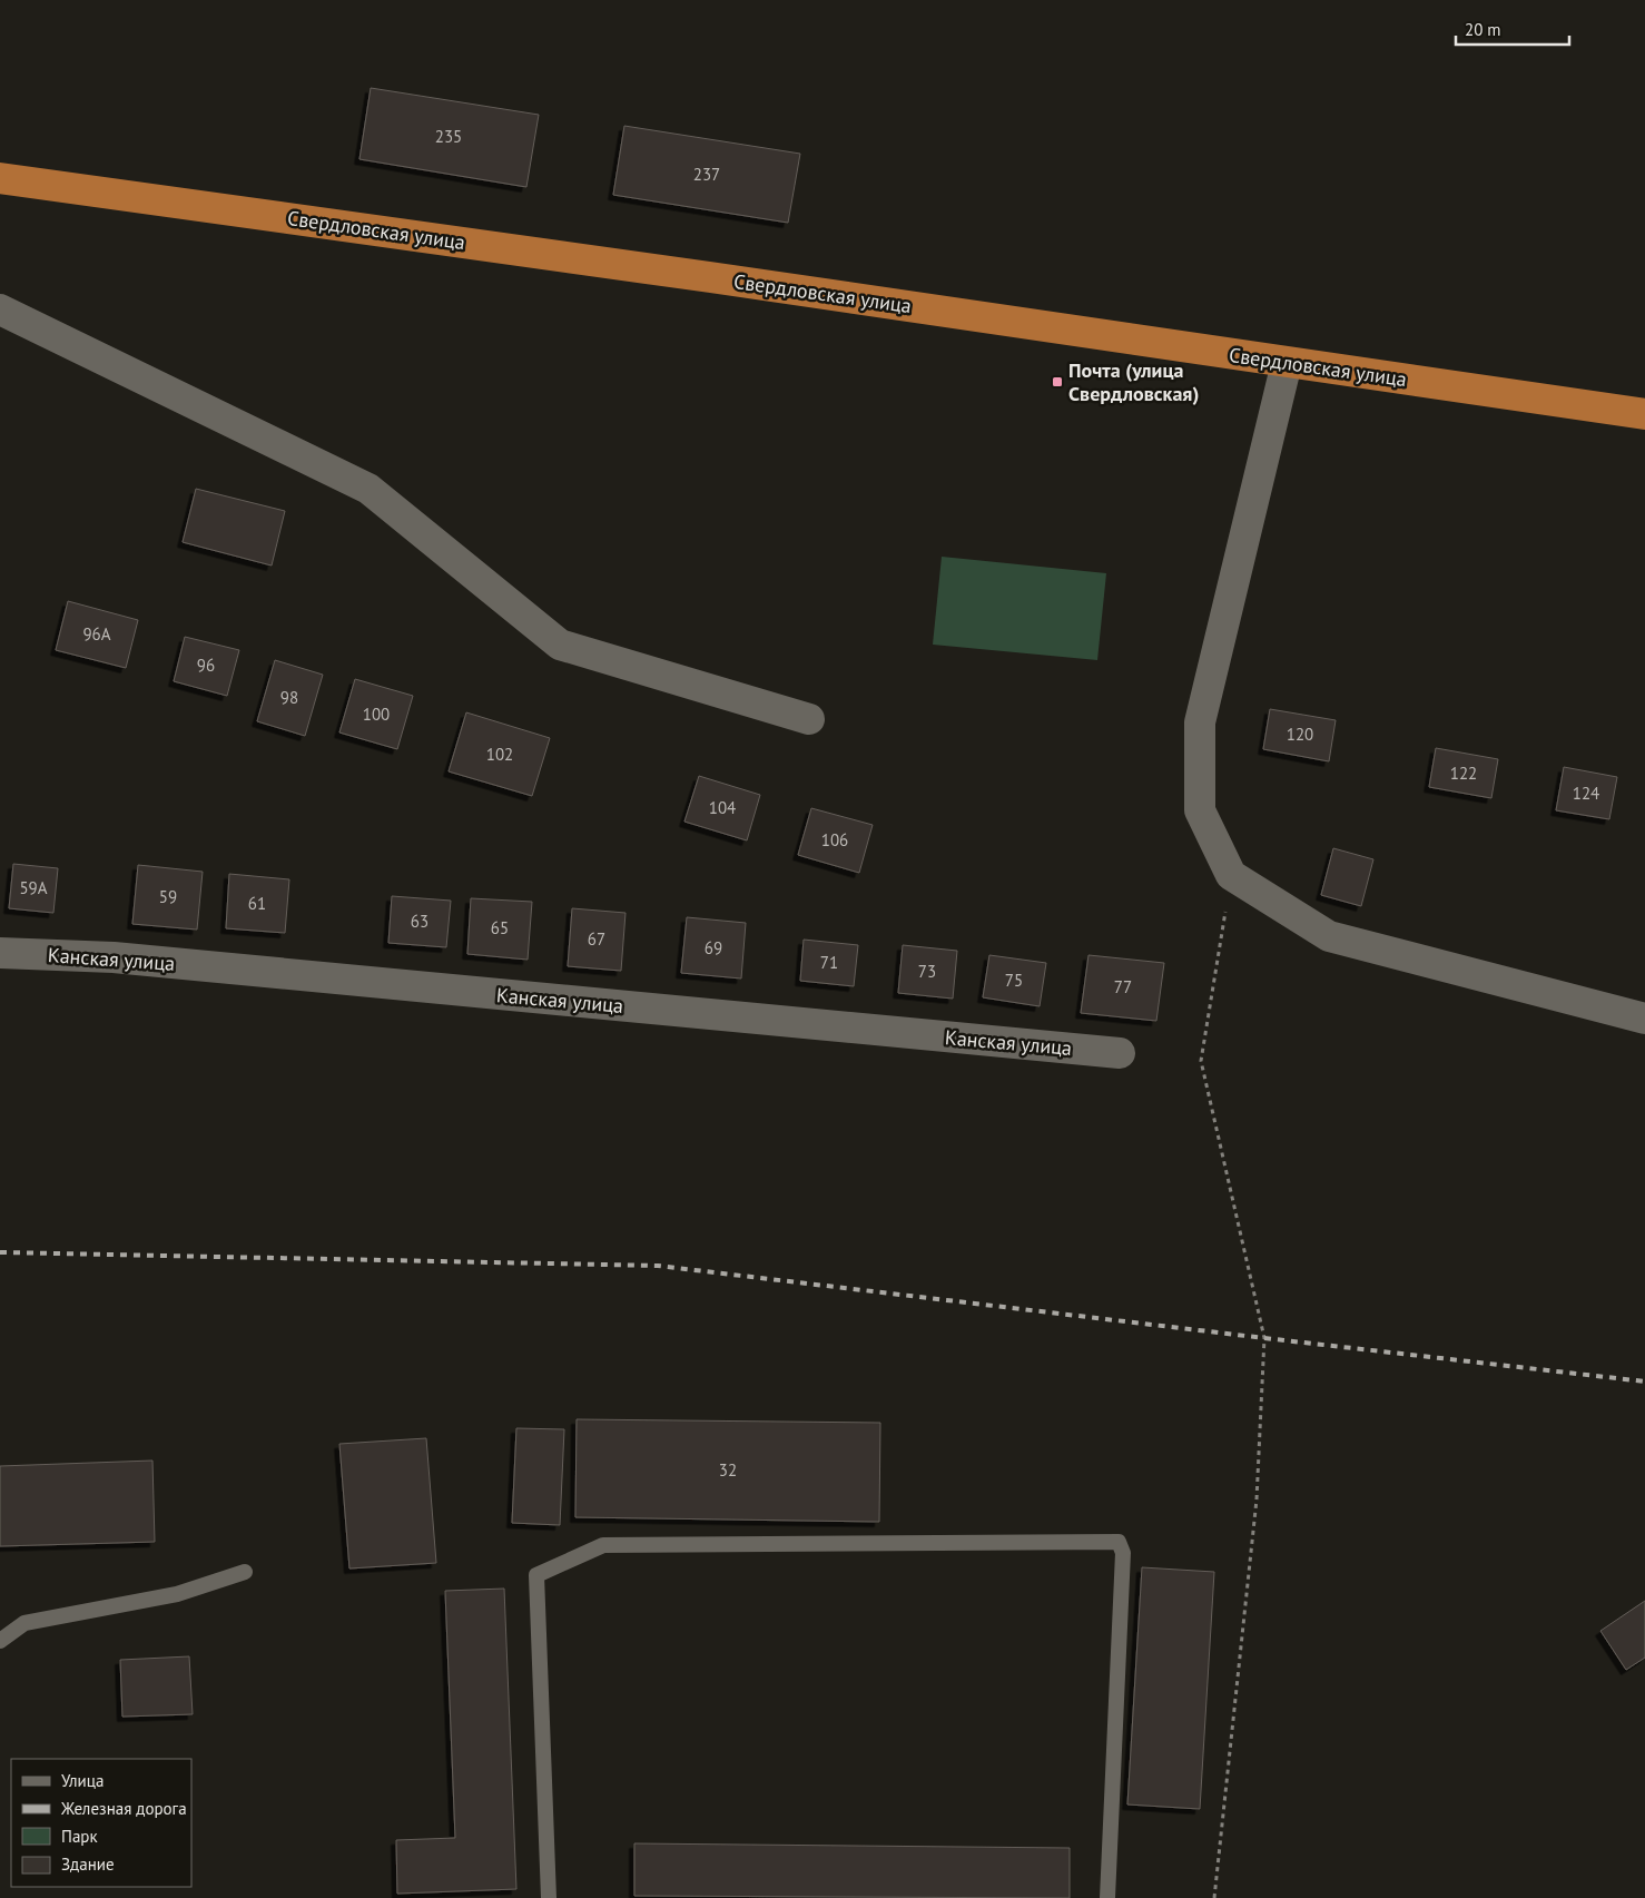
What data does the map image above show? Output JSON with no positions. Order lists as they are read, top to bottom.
{
  "streets": {
    "highway": ["Свердловская улица"],
    "street": ["Канская улица"]
  },
  "places": {
    "transit": ["Почта (улица Свердловская)"]
  },
  "house_numbers": [
    "235",
    "237",
    "96А",
    "96",
    "98",
    "100",
    "120",
    "102",
    "122",
    "124",
    "104",
    "106",
    "59А",
    "59",
    "61",
    "63",
    "65",
    "67",
    "69",
    "71",
    "73",
    "75",
    "77",
    "32"
  ],
  "legend": [
    "Улица",
    "Железная дорога",
    "Парк",
    "Здание"
  ],
  "scale_bar": "20 m"
}
